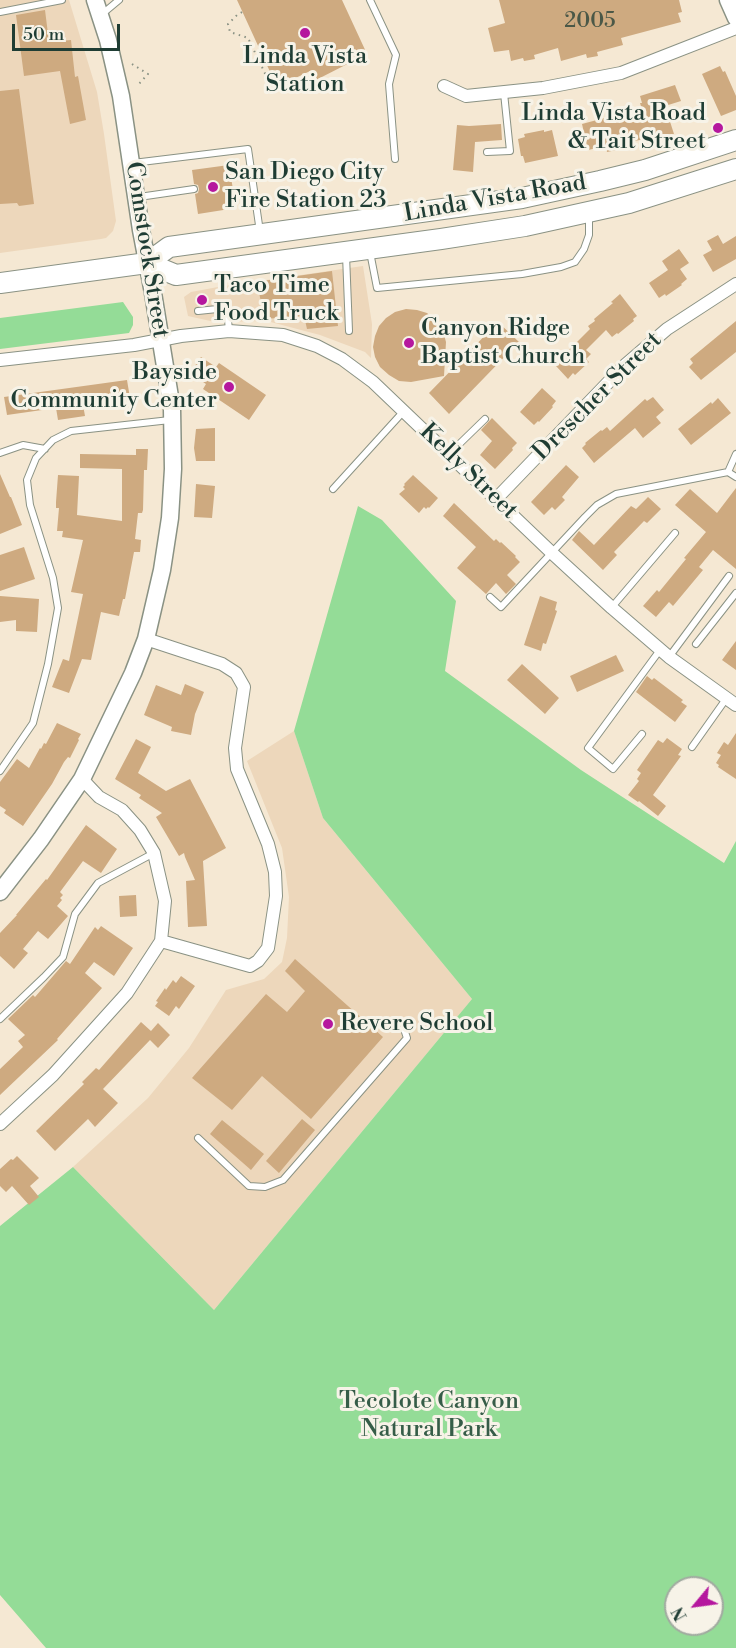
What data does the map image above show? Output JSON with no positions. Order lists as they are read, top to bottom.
{
  "streets": {
    "main road": ["Linda Vista Road"],
    "street": ["Comstock Street", "Drescher Street", "Kelly Street"]
  },
  "crossings": [
    ["Linda Vista Road", "Comstock Street"],
    ["Comstock Street", "Kelly Street"],
    ["Drescher Street", "Kelly Street"]
  ],
  "parks": ["Tecolote Canyon Natural Park"],
  "places": [
    "Linda Vista Station",
    "Linda Vista Road & Tait Street",
    "San Diego City Fire Station 23",
    "Taco Time Food Truck",
    "Canyon Ridge Baptist Church",
    "Bayside Community Center",
    "Revere School"
  ],
  "house_numbers": ["2005"],
  "scale_bar": "50 m",
  "north": "bottom left"
}
